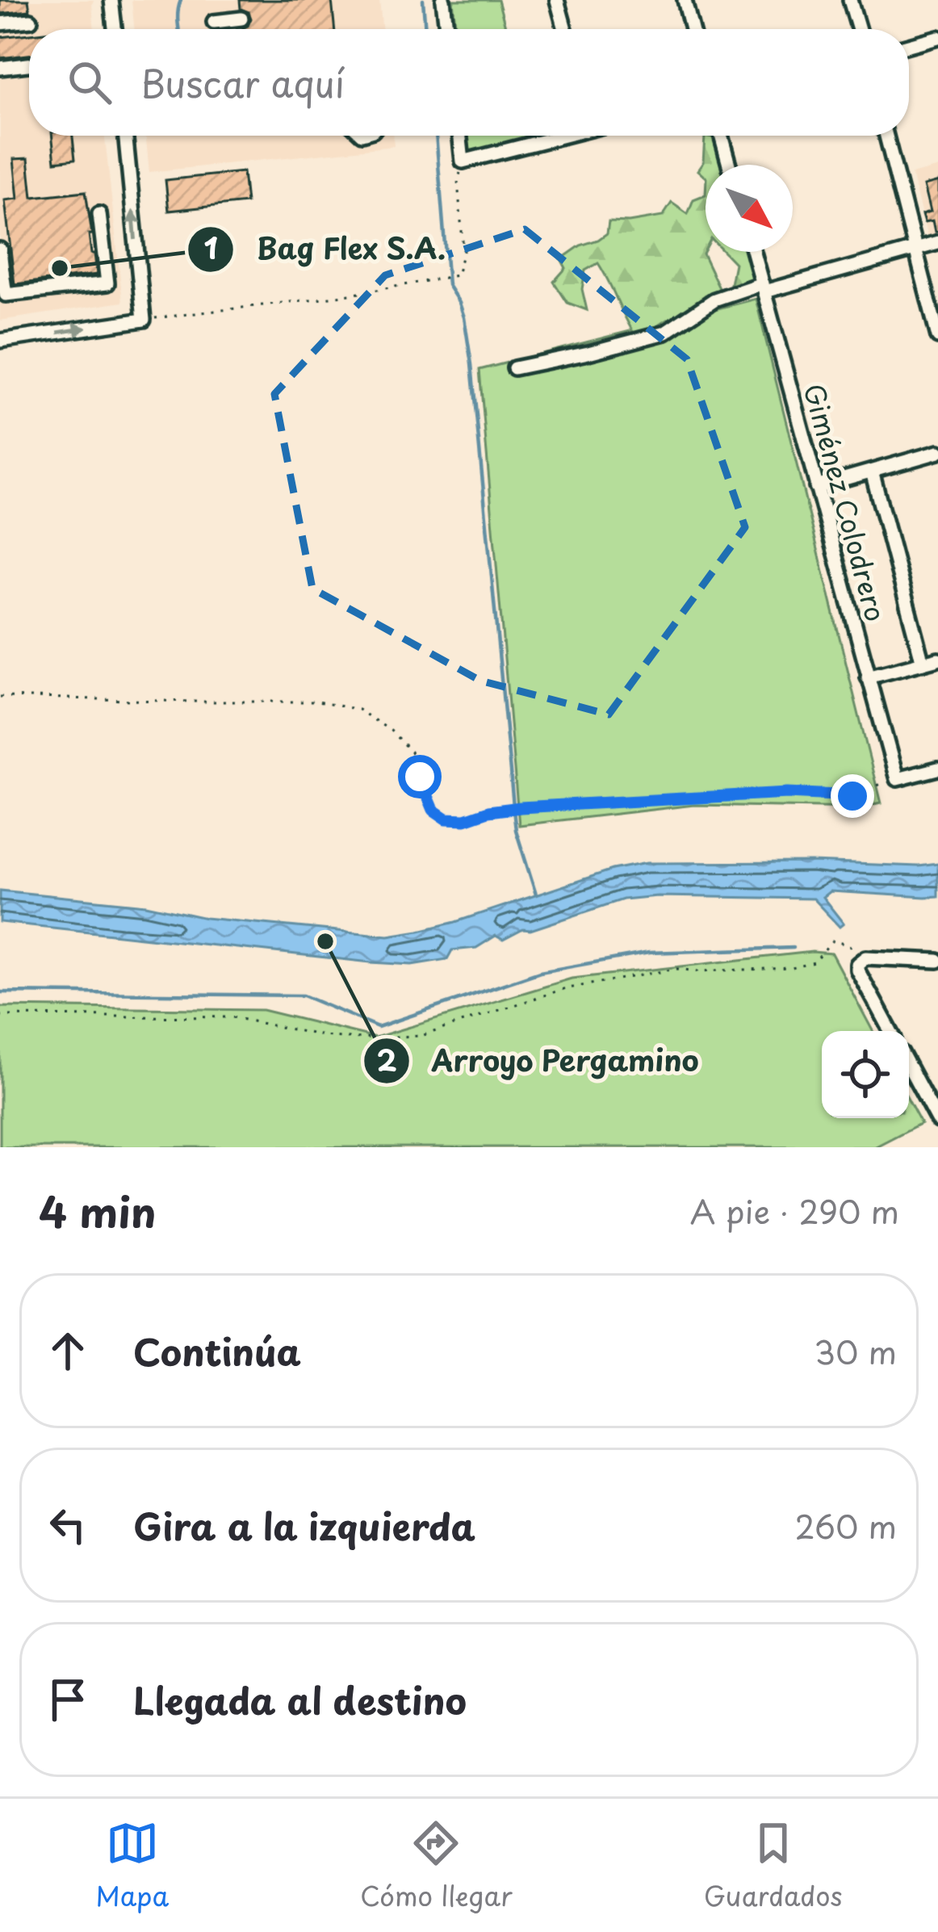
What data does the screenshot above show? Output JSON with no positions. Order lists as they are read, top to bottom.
{
  "streets": {
    "street": ["Giménez Colodrero"]
  },
  "places": ["Bag Flex S.A.", "Arroyo Pergamino"],
  "north": "bottom right",
  "page": {
    "search": "Buscar aquí",
    "heading": ["4 min", "A pie · 290 m"],
    "list": [
      ["Continúa", "30 m"],
      ["Gira a la izquierda", "260 m"],
      "Llegada al destino"
    ],
    "nav": ["Mapa", "Cómo llegar", "Guardados"]
  }
}
